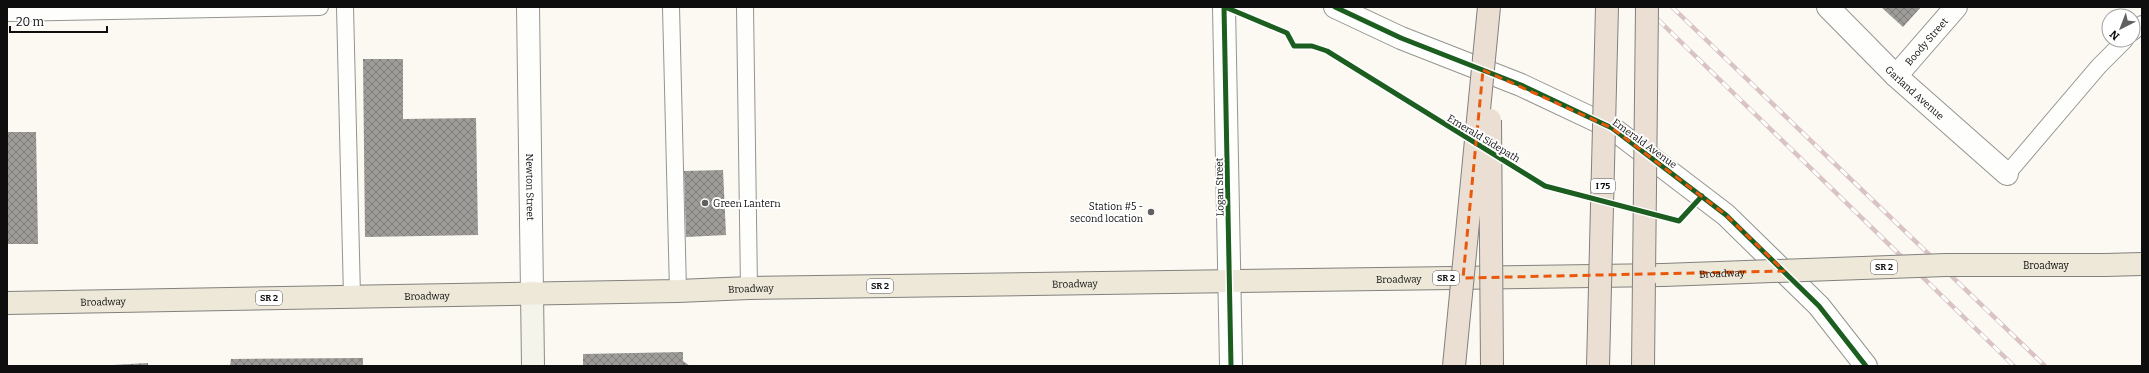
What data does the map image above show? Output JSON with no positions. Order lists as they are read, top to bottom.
{
  "streets": {
    "highway": ["I 75"],
    "main road": ["Broadway", "SR 2"],
    "street": [
      "Boody Street",
      "Garland Avenue",
      "Emerald Avenue",
      "Newton Street",
      "Logan Street"
    ],
    "cycle path": ["Emerald Sidepath"]
  },
  "crossings": [
    ["Boody Street", "Garland Avenue"],
    ["Newton Street", "Broadway"],
    ["Logan Street", "Broadway"]
  ],
  "places": ["Green Lantern", "Station #5 - second location"],
  "scale_bar": "20 m",
  "north": "bottom left"
}
